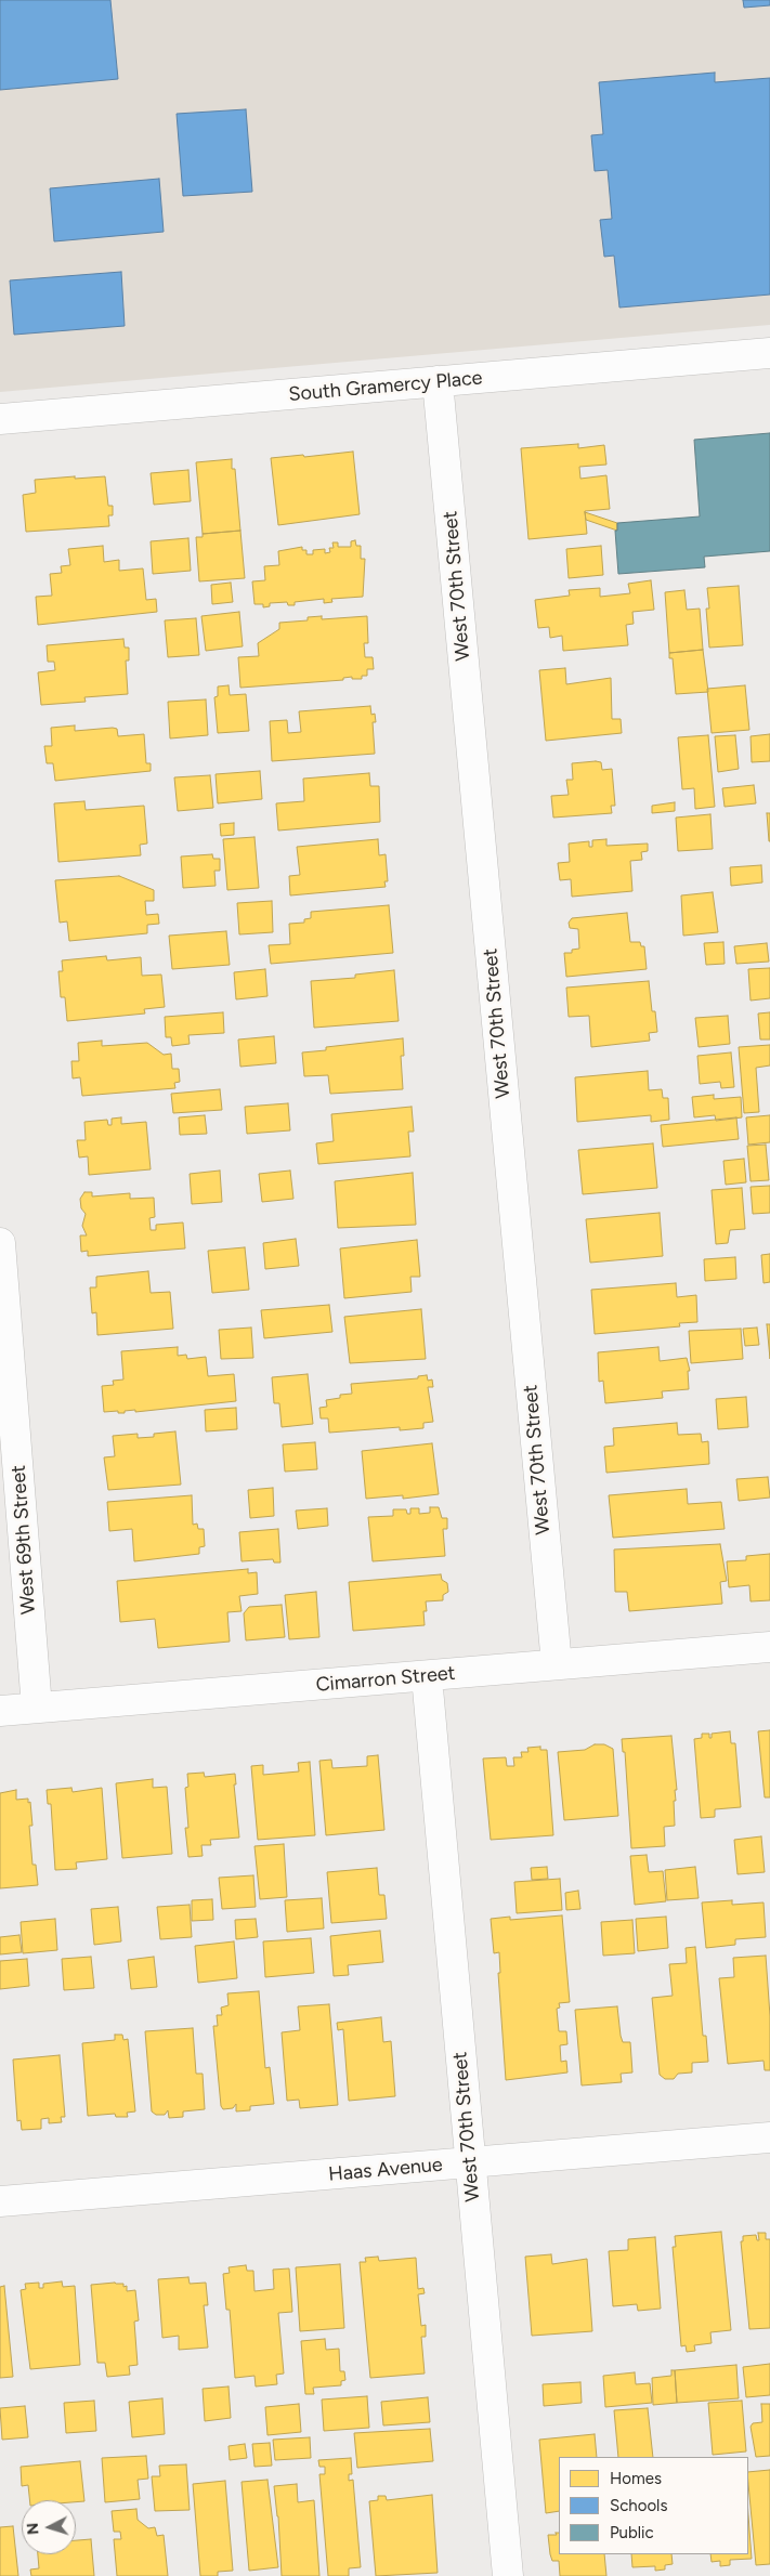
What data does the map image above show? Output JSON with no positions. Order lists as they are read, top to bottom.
{
  "streets": {
    "street": [
      "South Gramercy Place",
      "West 70th Street",
      "West 69th Street",
      "Cimarron Street",
      "Haas Avenue"
    ]
  },
  "crossings": [
    ["South Gramercy Place", "West 70th Street"],
    ["West 70th Street", "Cimarron Street"],
    ["West 70th Street", "Haas Avenue"],
    ["West 69th Street", "Cimarron Street"]
  ],
  "legend": ["Homes", "Schools", "Public"],
  "north": "left"
}
